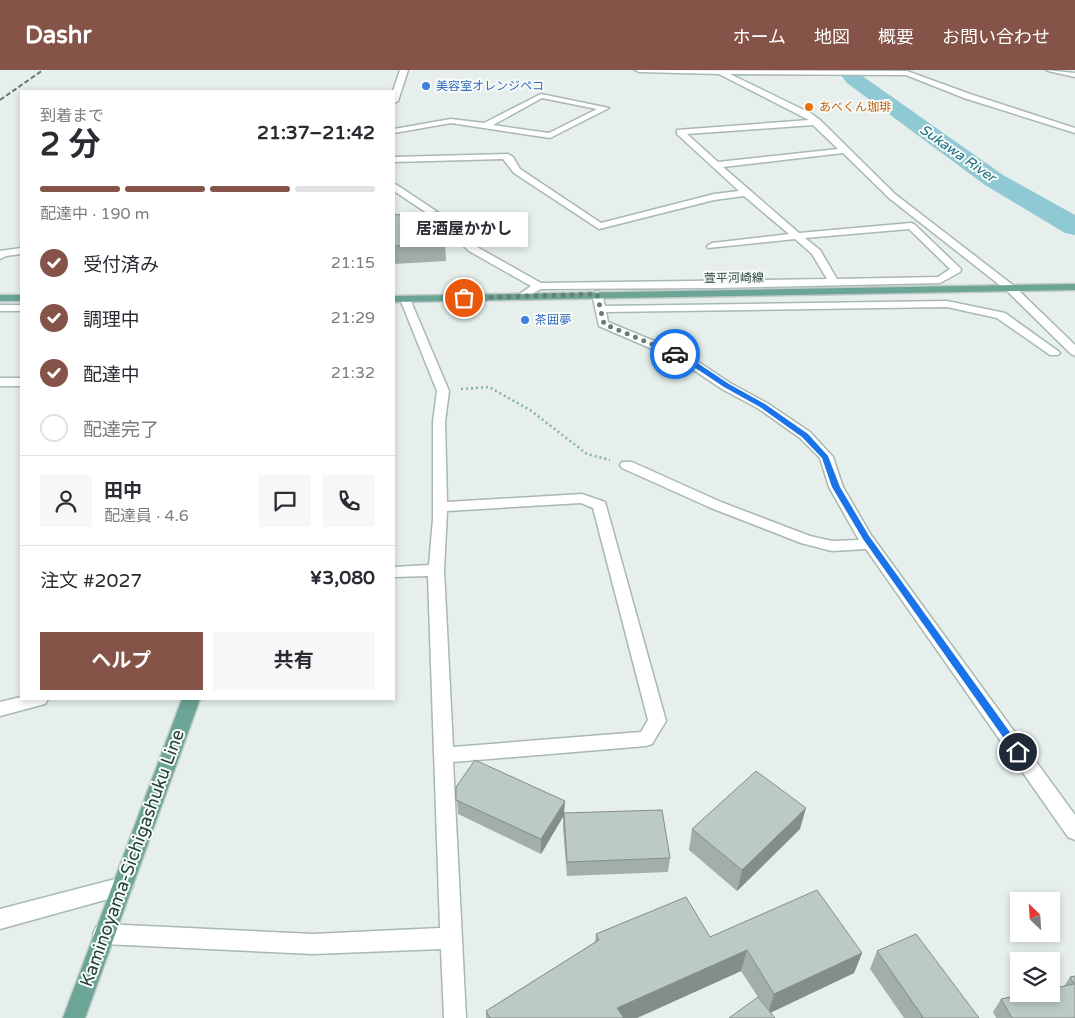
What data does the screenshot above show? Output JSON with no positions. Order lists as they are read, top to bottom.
{
  "streets": {
    "main road": ["萱平河崎線", "Kaminoyama-Sichigashuku Line"]
  },
  "water": ["Sukawa River"],
  "places": [
    "美容室オレンジペコ",
    "あべくん珈琲",
    "居酒屋かかし",
    "茶囲夢"
  ],
  "north": "top left",
  "page": {
    "header": "Dashr",
    "nav": [
      "ホーム",
      "地図",
      "概要",
      "お問い合わせ"
    ],
    "heading": ["2 分", "到着まで", "21:37–21:42"],
    "panel": [
      "田中",
      "配達員 · 4.6",
      "注文 #2027",
      "¥3,080"
    ],
    "bar": "配達中 · 190 m",
    "bubble": "居酒屋かかし",
    "list": [
      ["受付済み", "21:15"],
      ["調理中", "21:29"],
      ["配達中", "21:32"],
      "配達完了"
    ],
    "buttons": ["ヘルプ", "共有"]
  }
}
